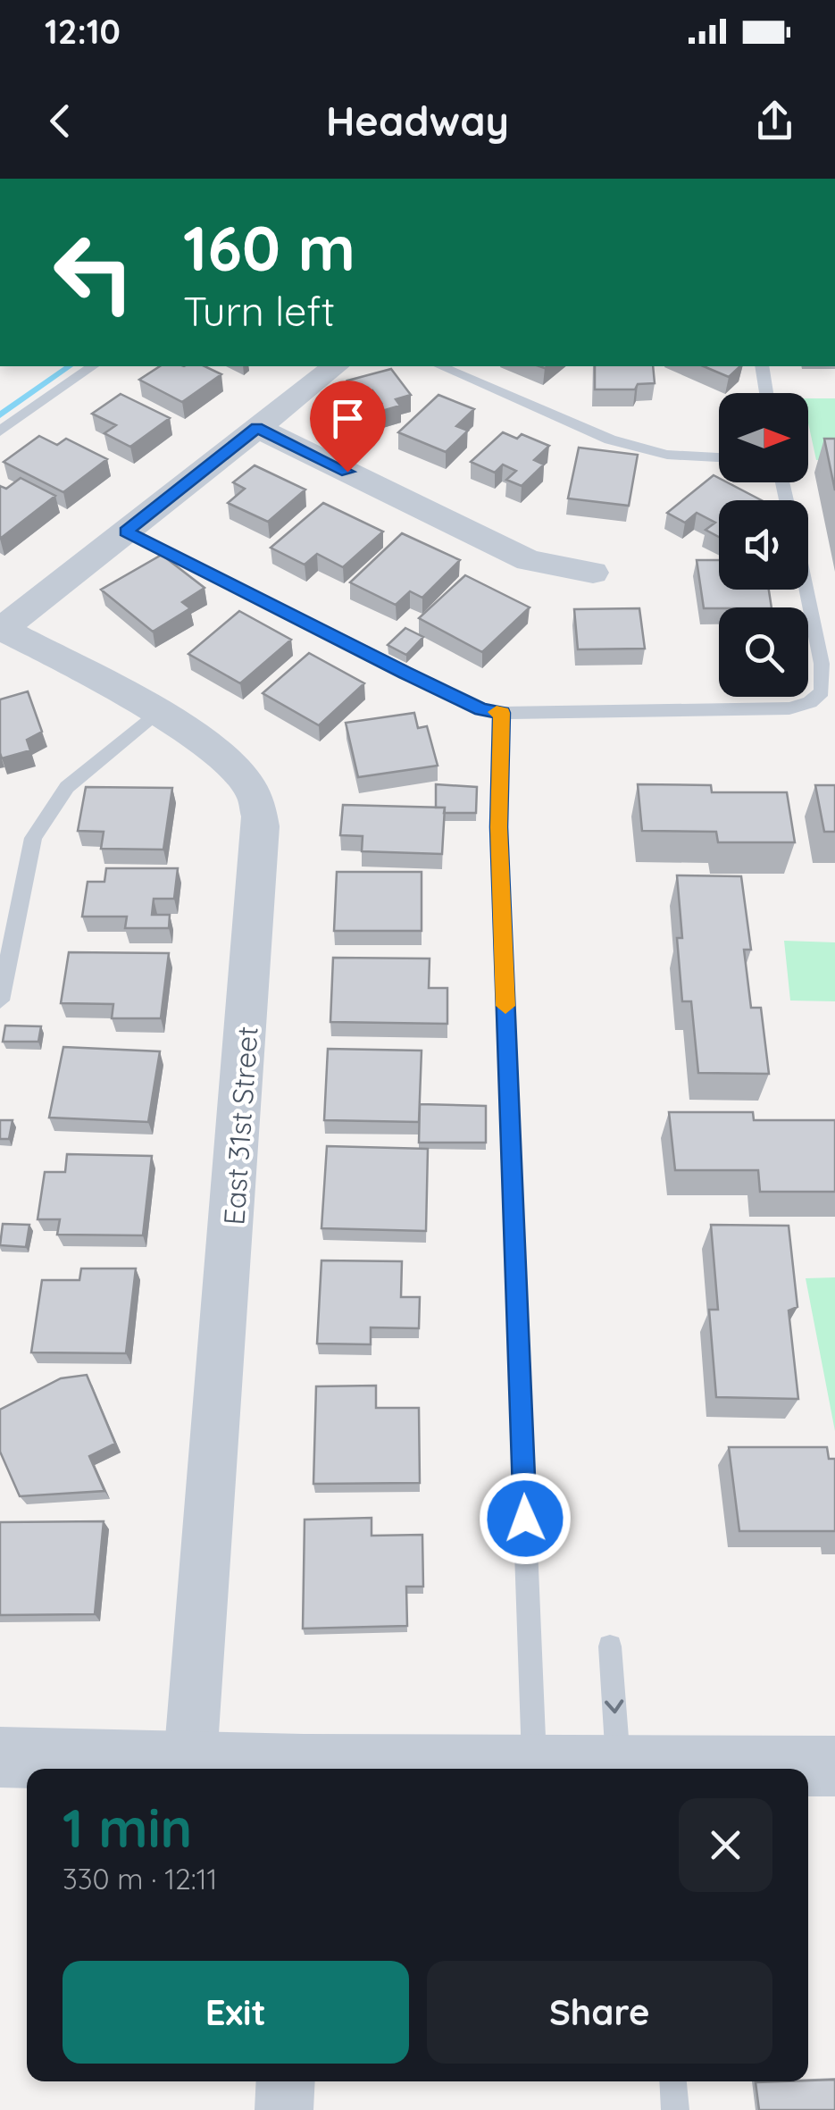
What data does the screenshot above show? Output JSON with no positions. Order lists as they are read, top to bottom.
{
  "streets": {
    "street": ["East 31st Street"]
  },
  "north": "right",
  "page": {
    "status": "12:10",
    "header": "Headway",
    "turn": ["160 m", "Turn left"],
    "heading": ["1 min", "330 m · 12:11"],
    "buttons": ["Exit", "Share"]
  }
}
